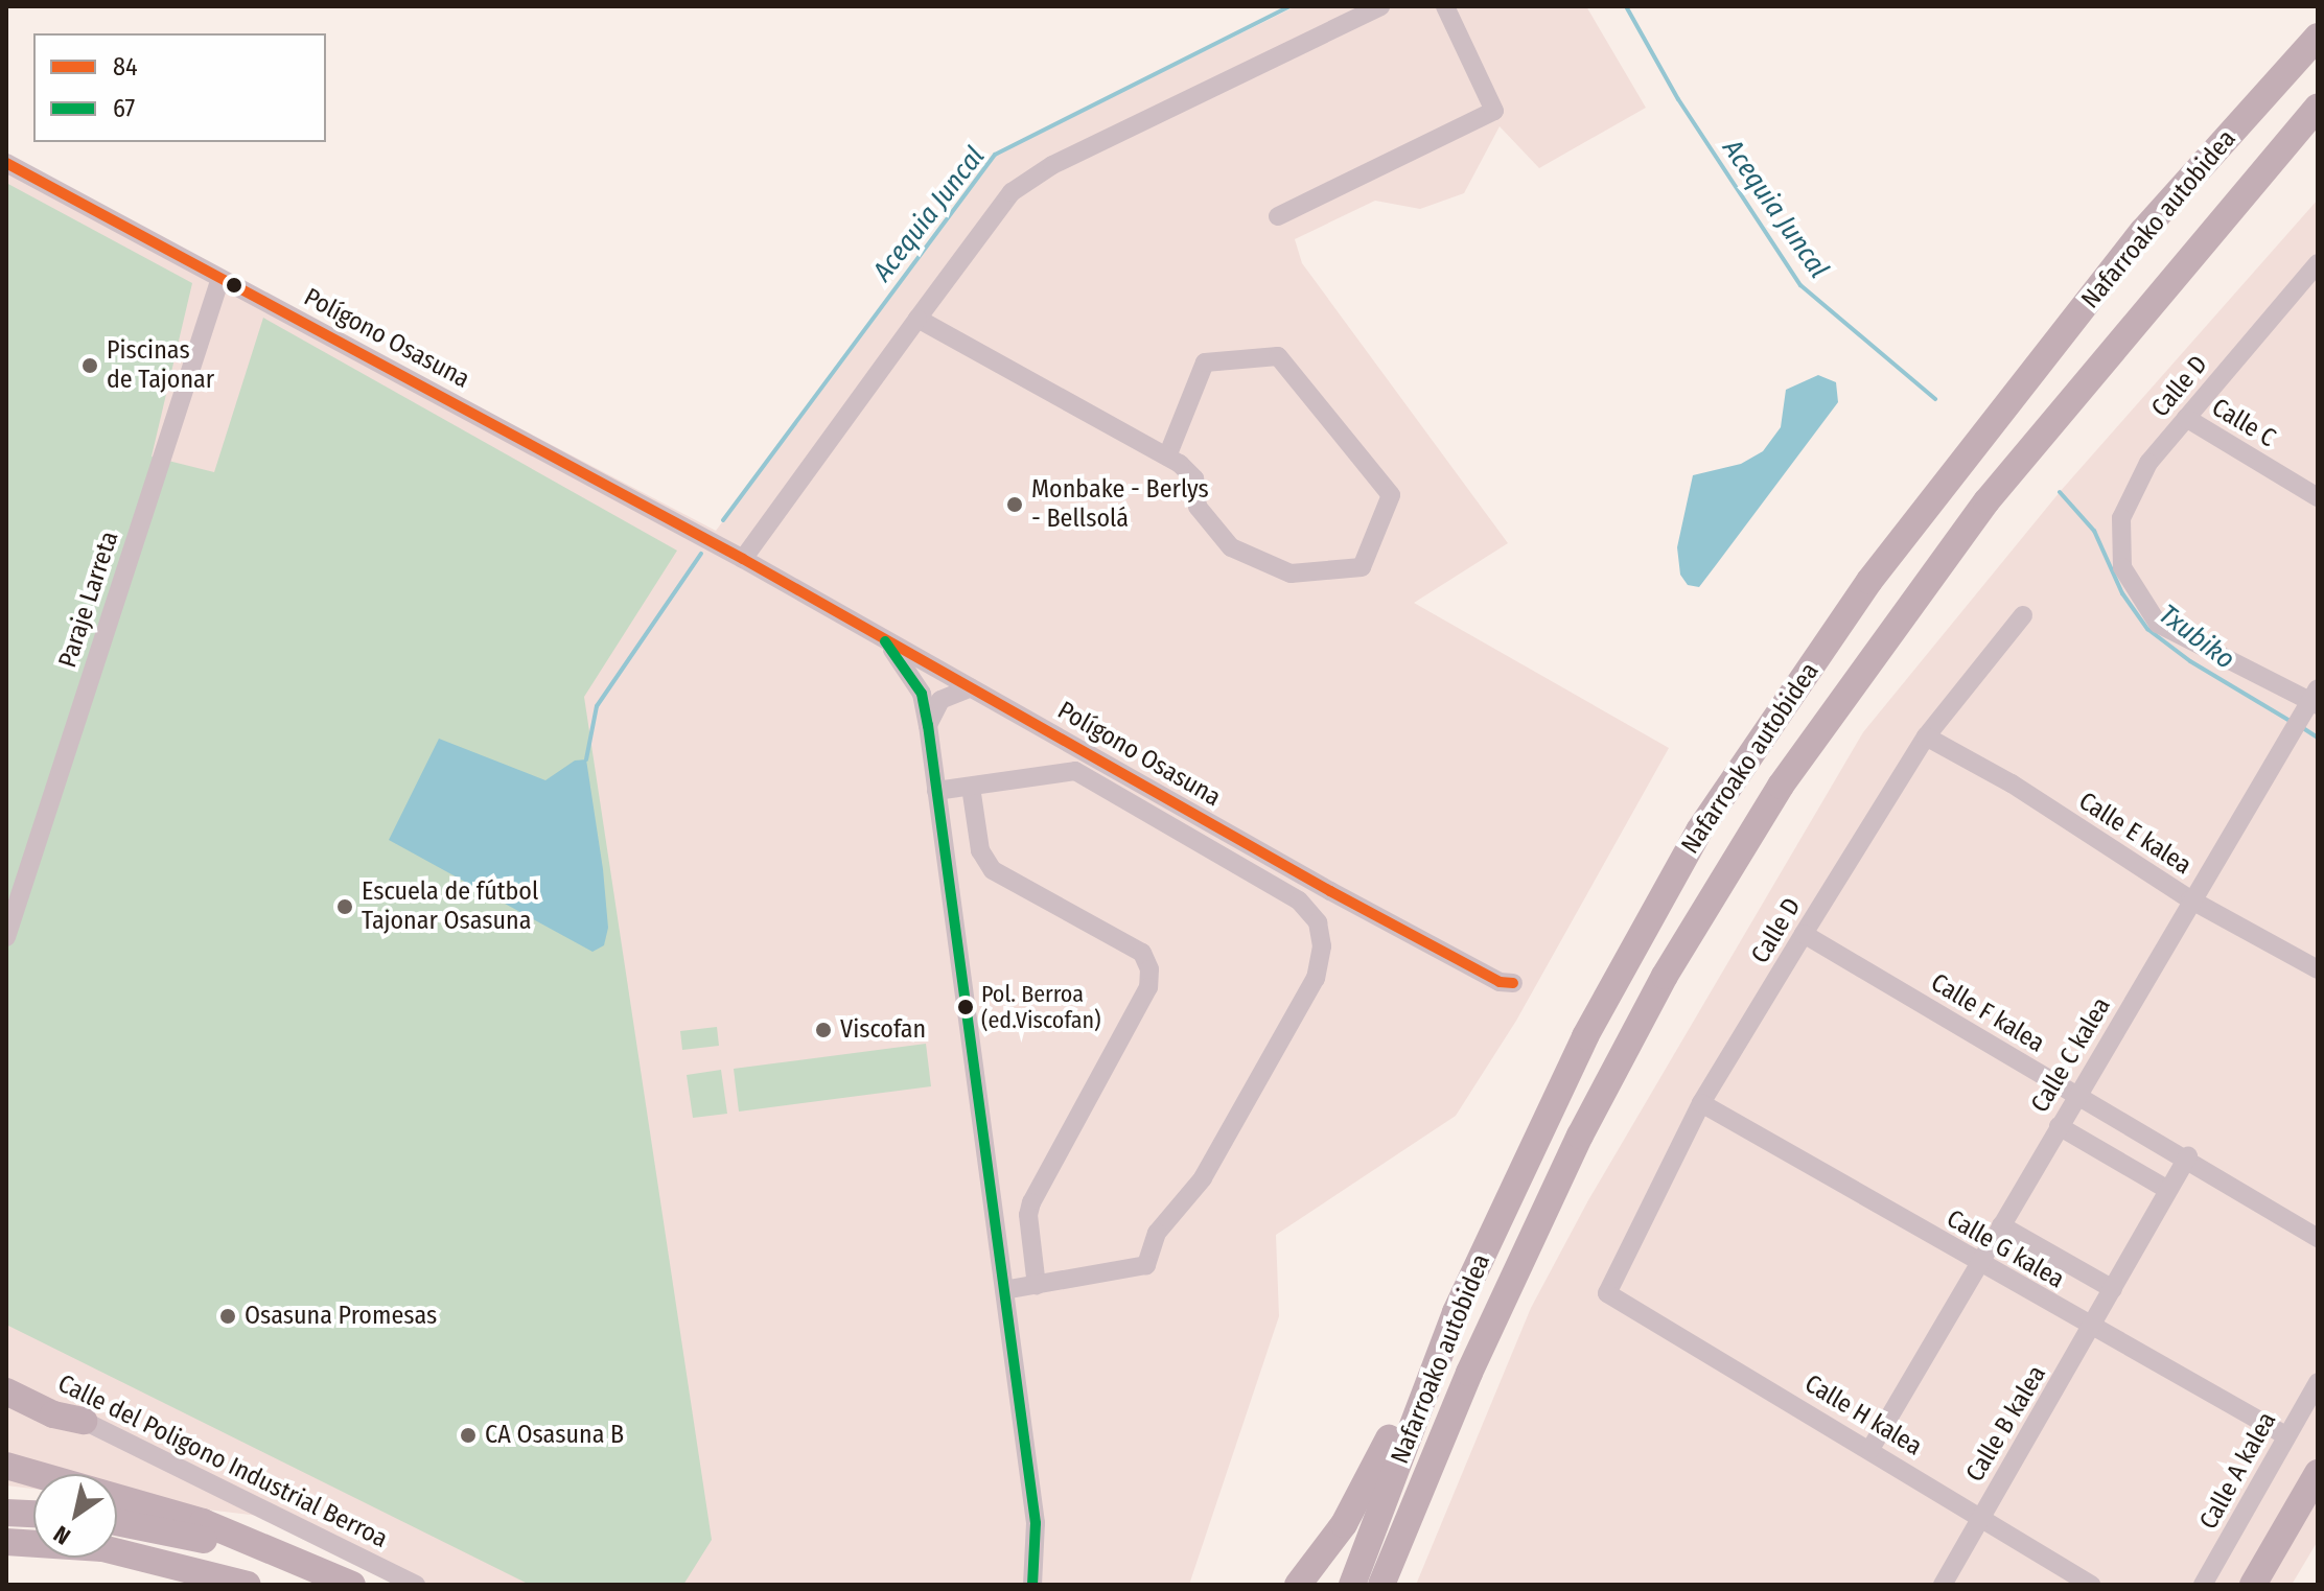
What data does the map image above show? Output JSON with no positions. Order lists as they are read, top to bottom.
{
  "streets": {
    "highway": ["Nafarroako autobidea"],
    "street": [
      "Polígono Osasuna",
      "Calle D",
      "Calle C",
      "Paraje Larreta",
      "Calle E kalea",
      "Calle F kalea",
      "Calle C kalea",
      "Calle G kalea",
      "Calle H kalea",
      "Calle B kalea",
      "Calle del Poligono Industrial Berroa",
      "Calle A kalea"
    ]
  },
  "crossings": [
    ["Polígono Osasuna", "Paraje Larreta"],
    ["Calle D", "Calle C"],
    ["Calle D", "Calle E kalea"],
    ["Calle D", "Calle F kalea"],
    ["Calle D", "Calle C kalea"],
    ["Calle D", "Calle G kalea"],
    ["Calle D", "Calle H kalea"],
    ["Calle E kalea", "Calle C kalea"],
    ["Calle F kalea", "Calle C kalea"],
    ["Calle F kalea", "Calle B kalea"],
    ["Calle C kalea", "Calle G kalea"],
    ["Calle C kalea", "Calle H kalea"],
    ["Calle G kalea", "Calle B kalea"],
    ["Calle G kalea", "Calle A kalea"],
    ["Calle H kalea", "Calle B kalea"]
  ],
  "water": ["Acequia Juncal", "Txubiko"],
  "places": [
    "Piscinas de Tajonar",
    "Monbake - Berlys - Bellsolá",
    "Escuela de fútbol Tajonar Osasuna",
    "Pol. Berroa (ed.Viscofan)",
    "Viscofan",
    "Osasuna Promesas",
    "CA Osasuna B"
  ],
  "lines": ["transit line 84", "transit line 67"],
  "legend": ["84", "67"],
  "north": "bottom left"
}
